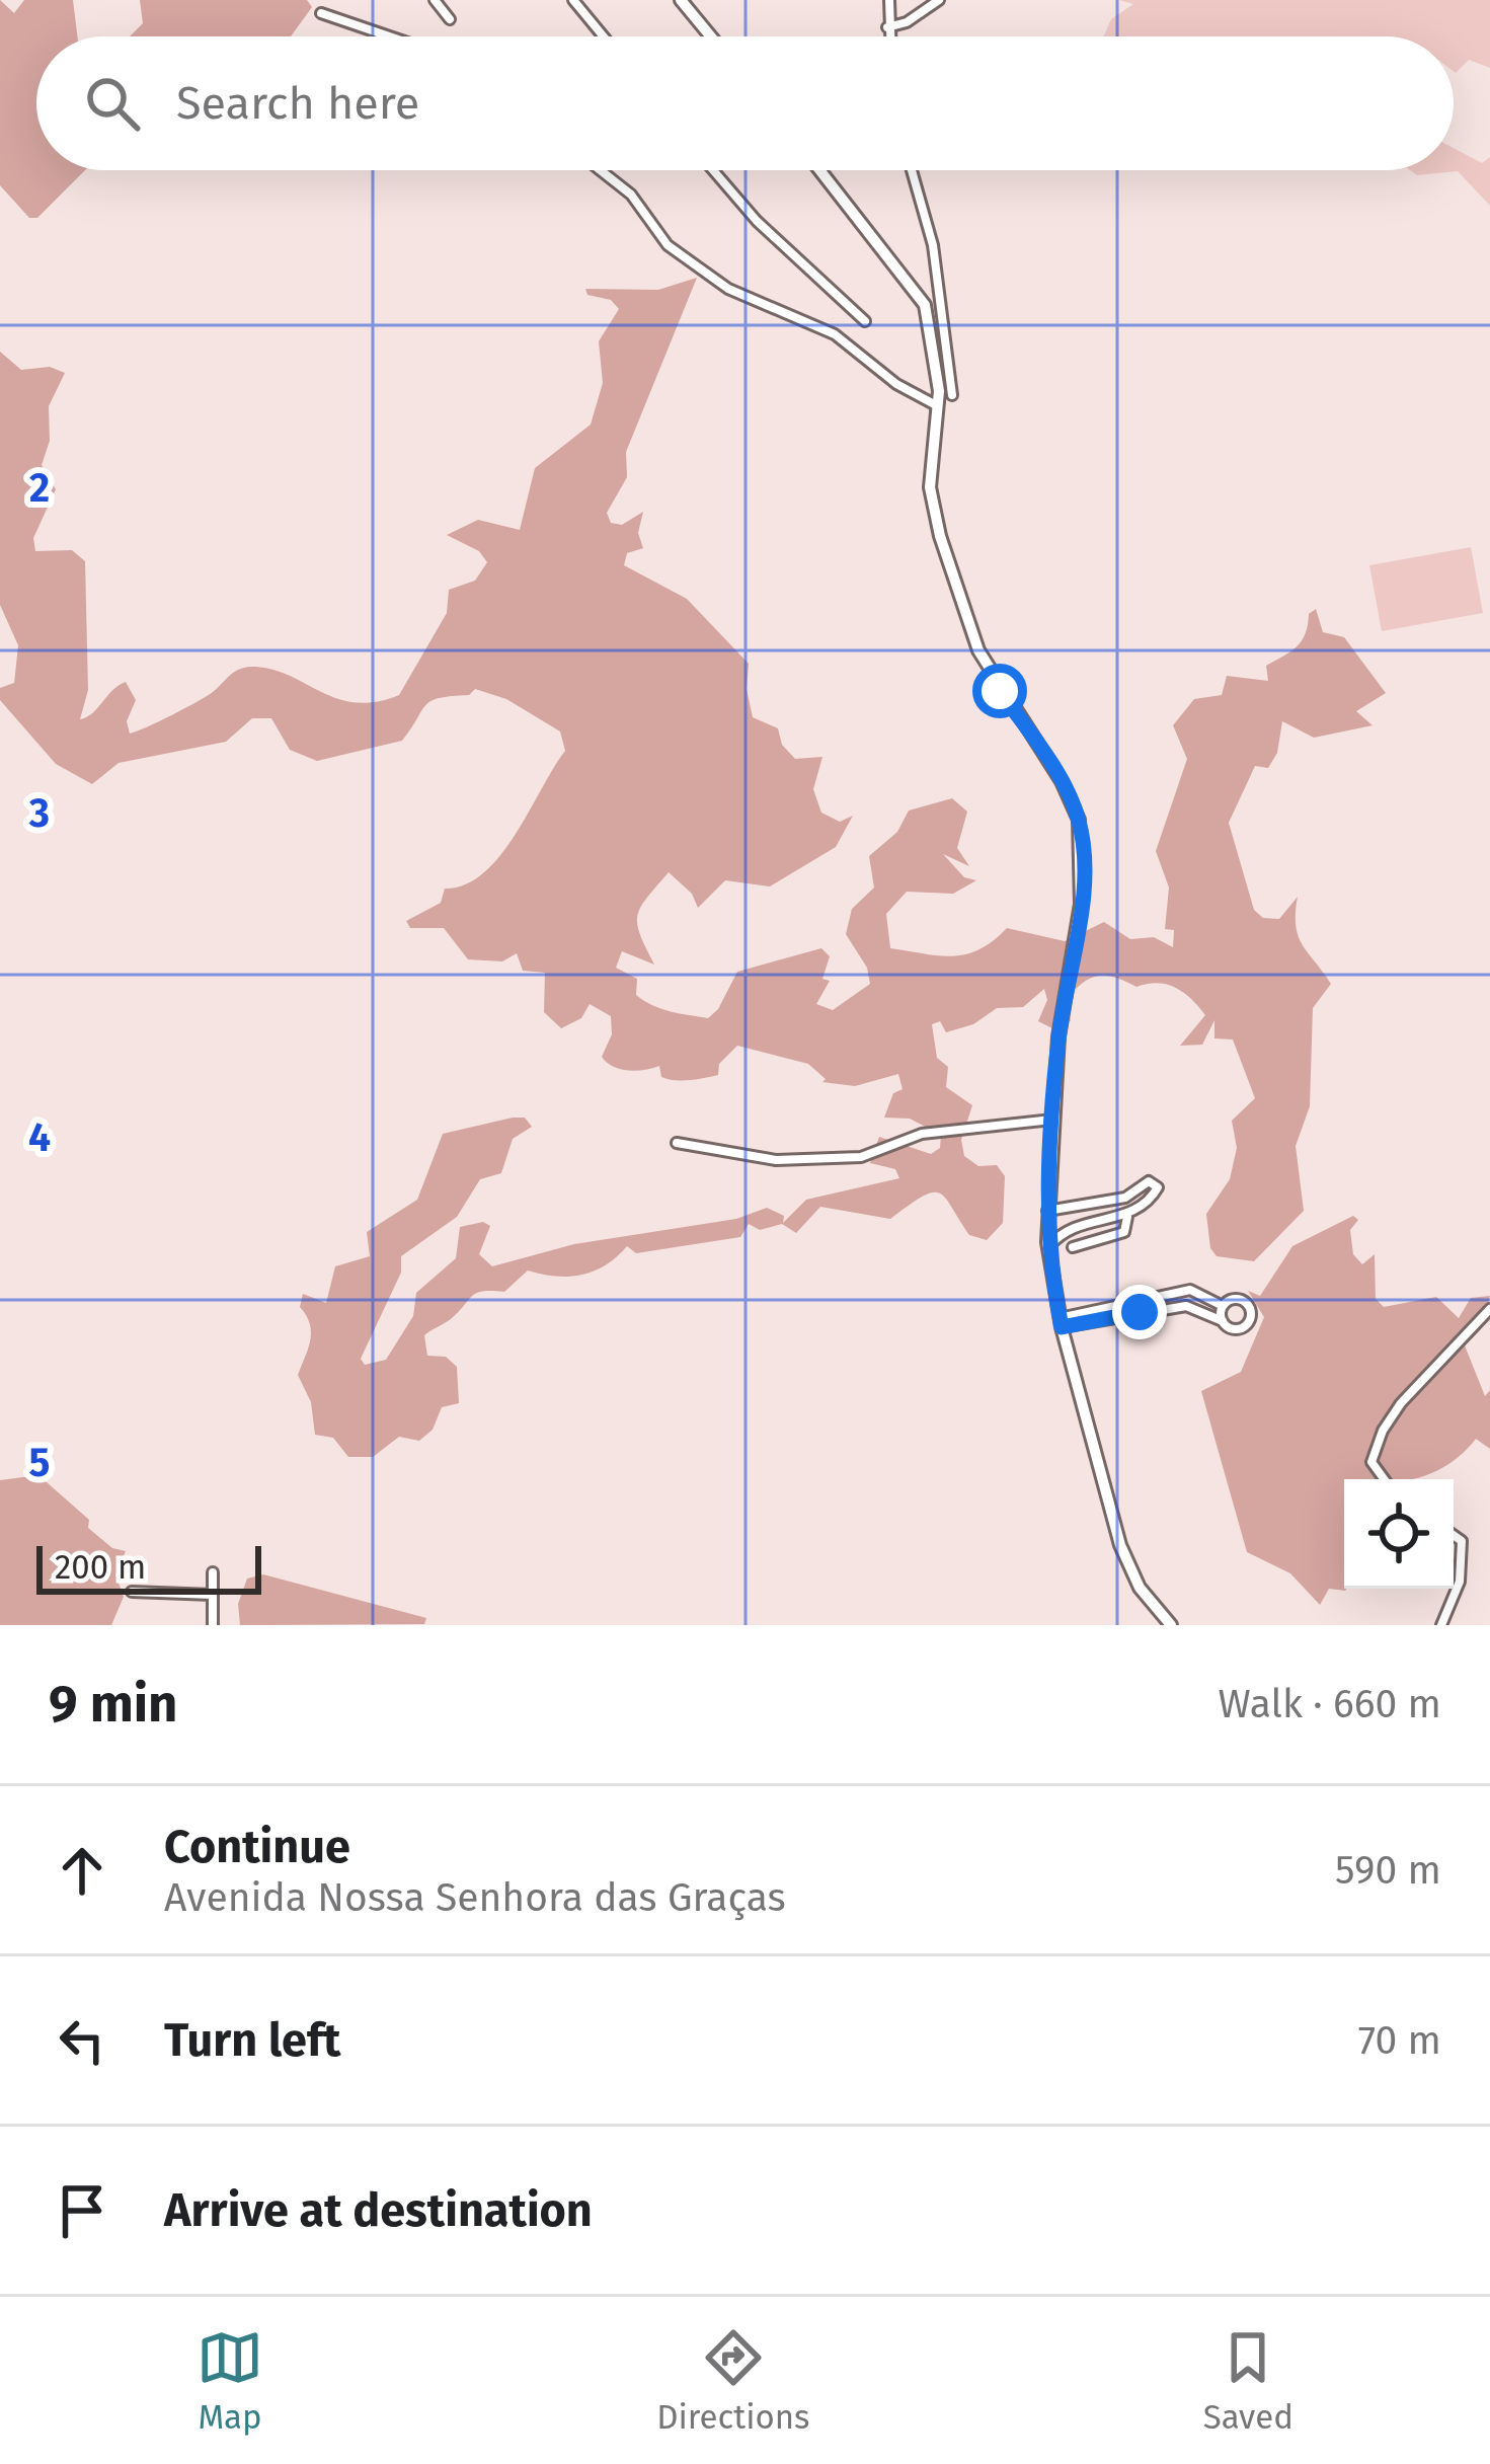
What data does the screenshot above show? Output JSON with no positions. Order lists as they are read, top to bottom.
{
  "scale_bar": "200 m",
  "page": {
    "search": "Search here",
    "scale": "200 m",
    "heading": ["9 min", "Walk · 660 m"],
    "list": [
      ["Continue", "Avenida Nossa Senhora das Graças", "590 m"],
      ["Turn left", "70 m"],
      "Arrive at destination"
    ],
    "nav": ["Map", "Directions", "Saved"]
  },
  "grid": {
    "rows": [
      "2",
      "3",
      "4",
      "5"
    ]
  }
}
